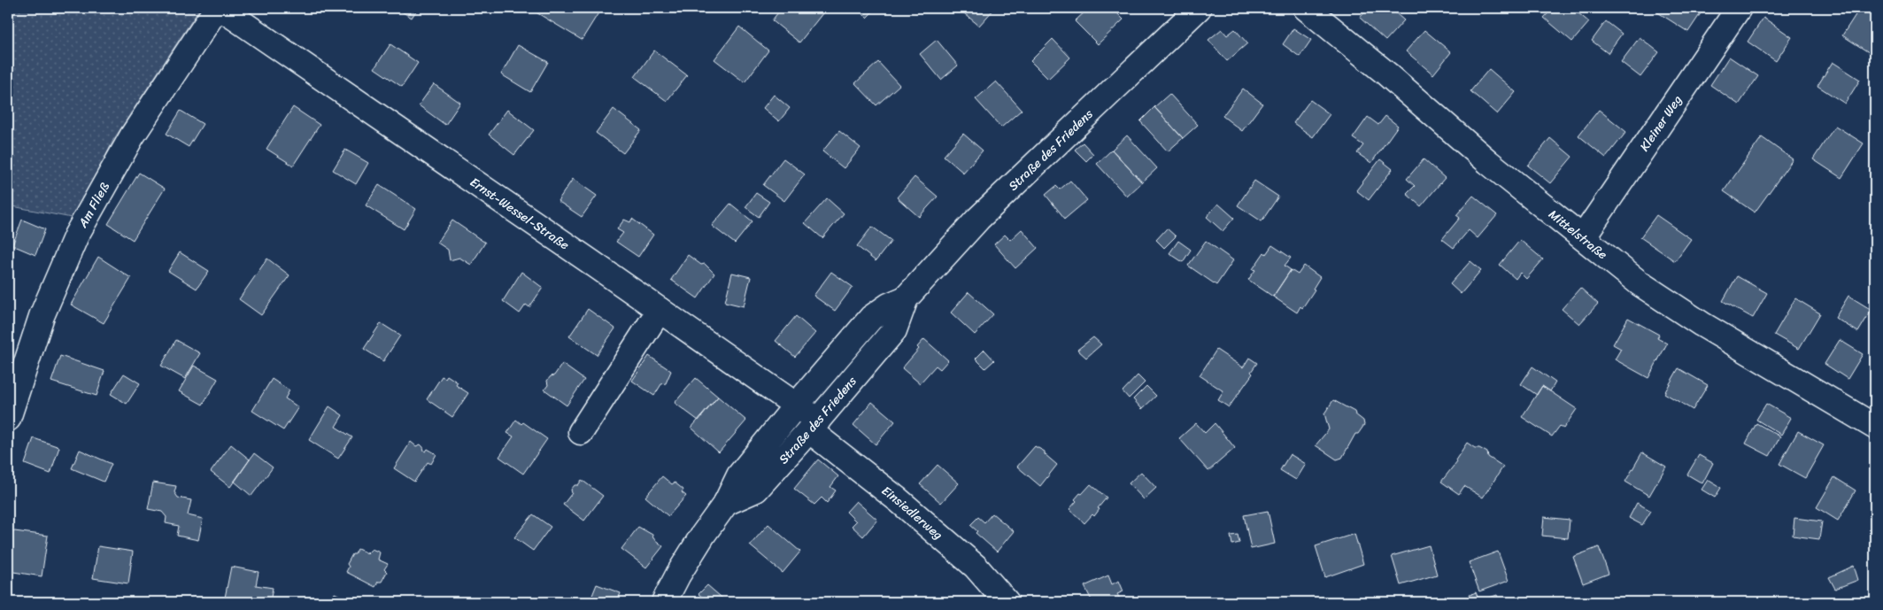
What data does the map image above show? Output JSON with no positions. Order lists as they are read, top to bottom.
{
  "streets": {
    "street": [
      "Kleiner Weg",
      "Straße des Friedens",
      "Am Fließ",
      "Ernst-Wessel-Straße",
      "Mittelstraße",
      "Einsiedlerweg"
    ]
  },
  "crossings": [
    ["Kleiner Weg", "Mittelstraße"],
    ["Straße des Friedens", "Ernst-Wessel-Straße"],
    ["Straße des Friedens", "Einsiedlerweg"],
    ["Am Fließ", "Ernst-Wessel-Straße"],
    ["Ernst-Wessel-Straße", "Einsiedlerweg"]
  ]
}
